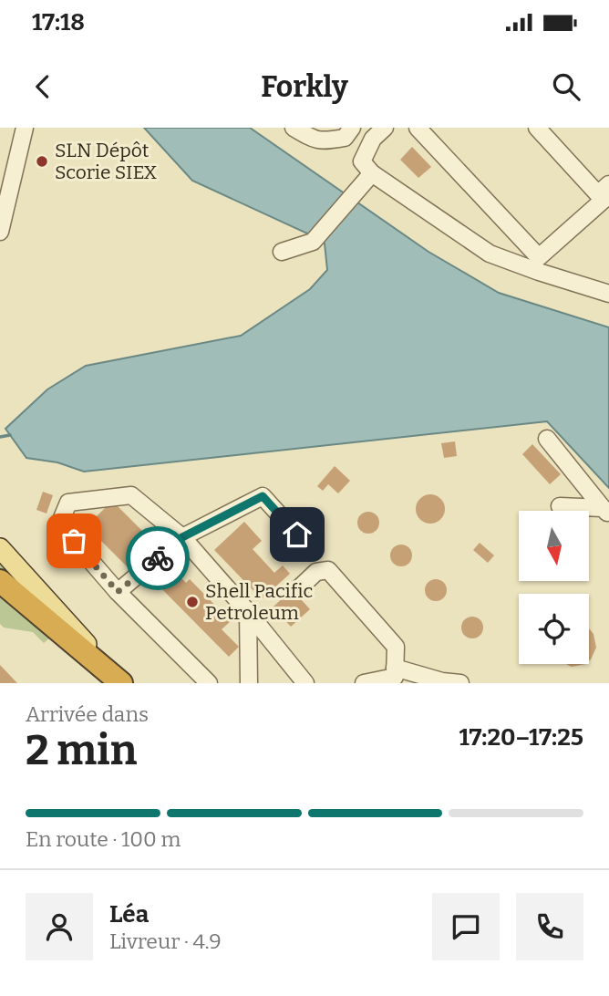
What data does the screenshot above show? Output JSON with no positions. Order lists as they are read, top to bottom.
{
  "places": ["SLN Dépôt Scorie SIEX", "Shell Pacific Petroleum"],
  "north": "bottom",
  "page": {
    "status": "17:18",
    "header": "Forkly",
    "heading": ["2 min", "Arrivée dans", "17:20–17:25"],
    "panel": ["Léa", "Livreur · 4.9"],
    "bar": "En route · 100 m"
  }
}
